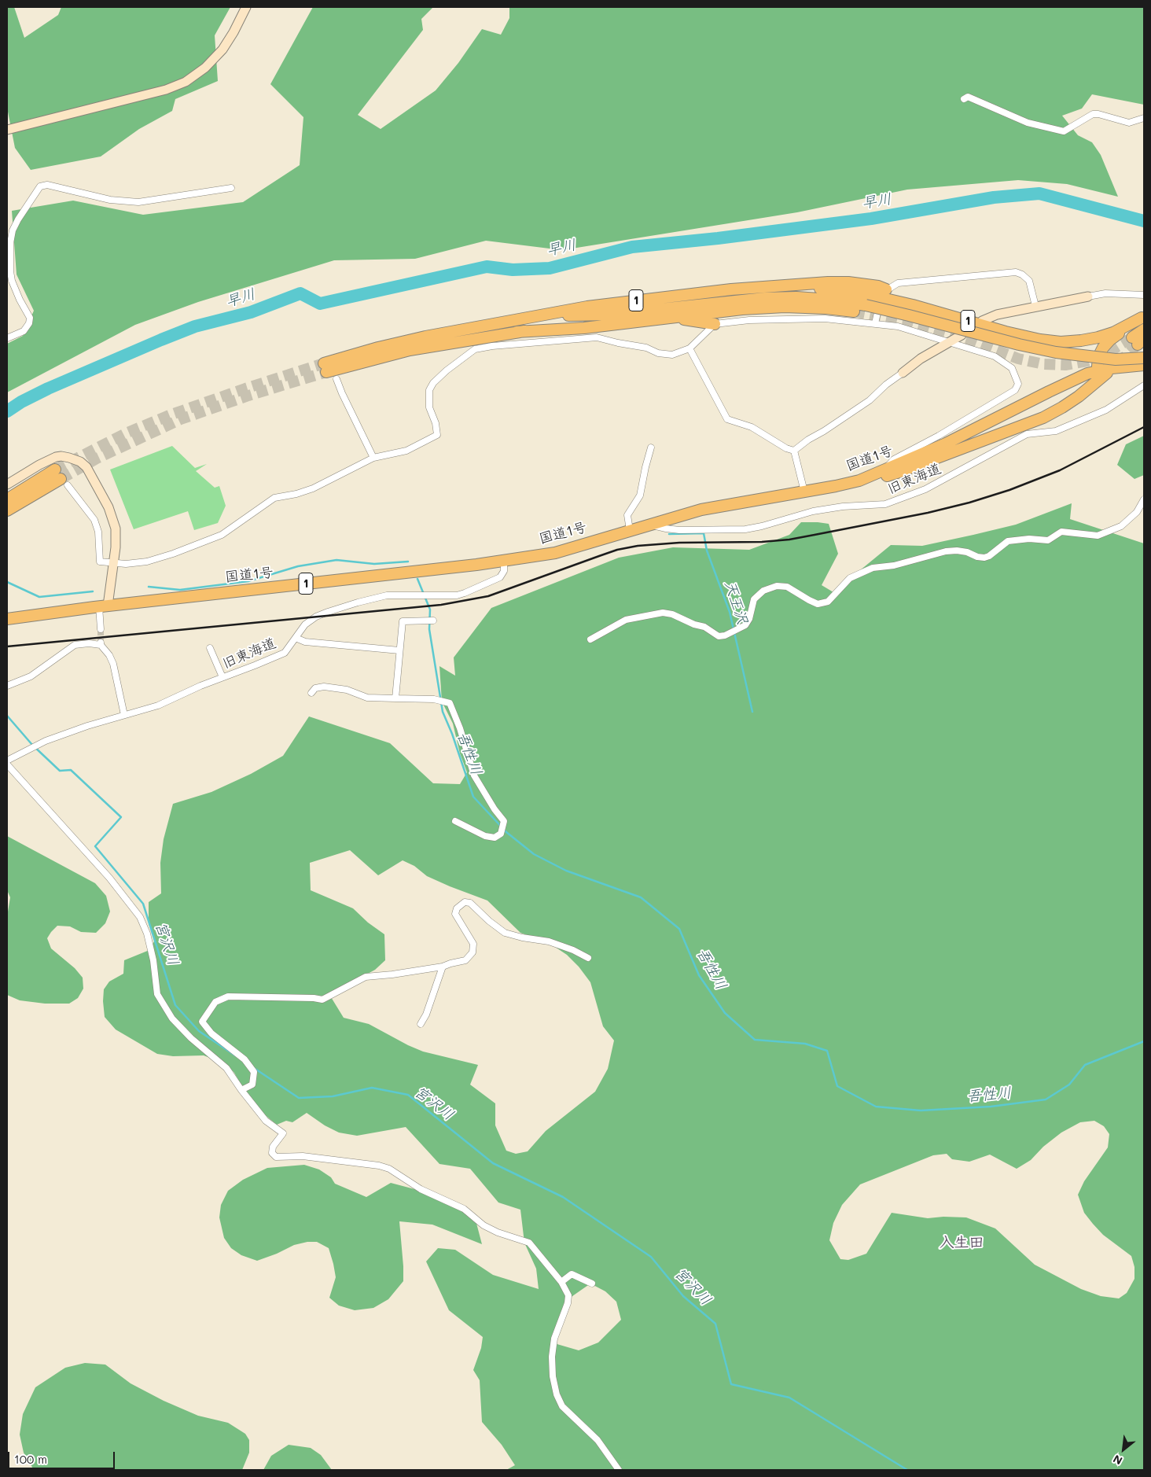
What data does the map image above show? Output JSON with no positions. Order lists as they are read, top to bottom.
{
  "streets": {
    "highway": ["1", "国道1号"],
    "street": ["旧東海道"]
  },
  "crossings": [
    ["1", "国道1号"],
    ["国道1号", "旧東海道"]
  ],
  "districts": ["入生田"],
  "water": [
    "早川",
    "天王沢",
    "吾性川",
    "宮沢川"
  ],
  "scale_bar": "100 m",
  "north": "bottom left"
}
